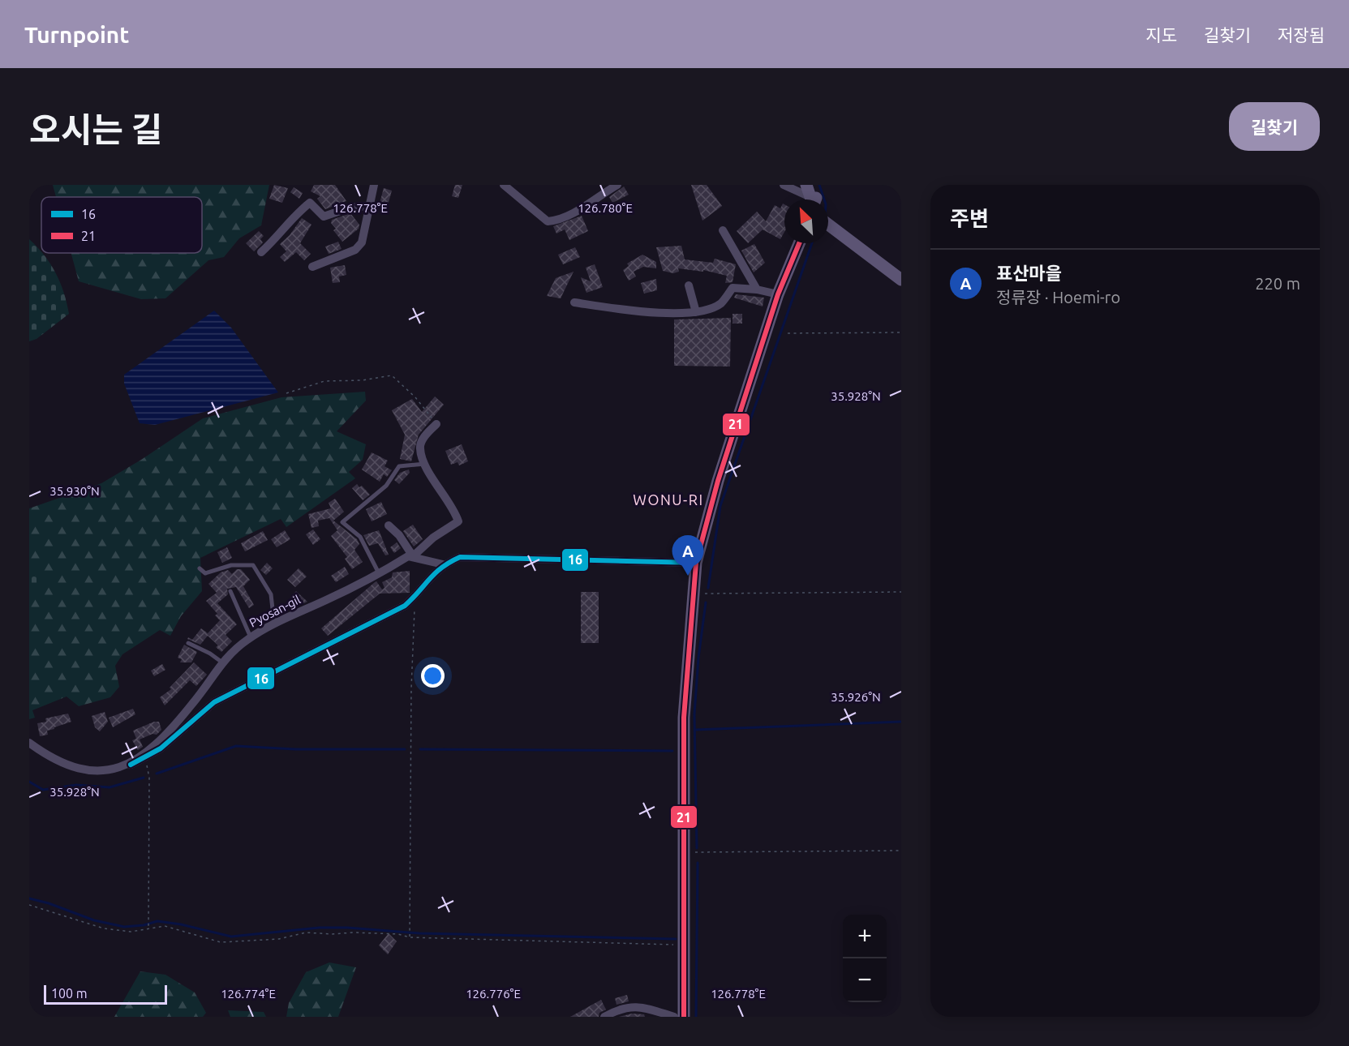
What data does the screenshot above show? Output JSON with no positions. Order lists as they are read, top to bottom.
{
  "streets": {
    "street": ["Pyosan-gil"]
  },
  "districts": ["WONU-RI"],
  "lines": ["transit line 21", "transit line 16"],
  "legend": ["16", "21"],
  "scale_bar": "100 m",
  "north": "top left",
  "page": {
    "header": "Turnpoint",
    "nav": ["지도", "길찾기", "저장됨"],
    "title": "오시는 길",
    "buttons": "길찾기",
    "heading": "주변",
    "list": [
      {
        "mark": "A",
        "name": "표산마을",
        "note": "정류장 · Hoemi-ro",
        "value": "220 m"
      }
    ],
    "pins": "A",
    "map_buttons": ["+", "−"],
    "scale": "100 m"
  },
  "coordinates": [
    "126.778°E",
    "126.780°E",
    "35.928°N",
    "35.930°N",
    "35.926°N",
    "126.776°E",
    "126.774°E"
  ]
}
